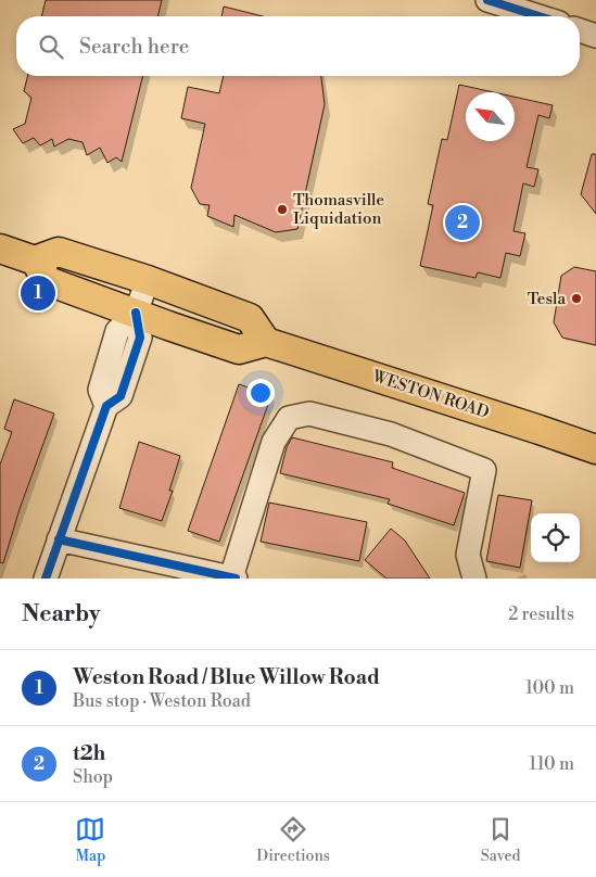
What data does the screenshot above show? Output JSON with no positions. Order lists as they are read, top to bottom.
{
  "streets": {
    "main road": ["WESTON ROAD"]
  },
  "places": ["Thomasville Liquidation", "Tesla"],
  "north": "top left",
  "page": {
    "search": "Search here",
    "pins": ["2", "1"],
    "heading": ["Nearby", "2 results"],
    "list": [
      {
        "mark": "1",
        "name": "Weston Road / Blue Willow Road",
        "note": "Bus stop · Weston Road",
        "value": "100 m"
      },
      {
        "mark": "2",
        "name": "t2h",
        "note": "Shop",
        "value": "110 m"
      }
    ],
    "nav": ["Map", "Directions", "Saved"]
  }
}
